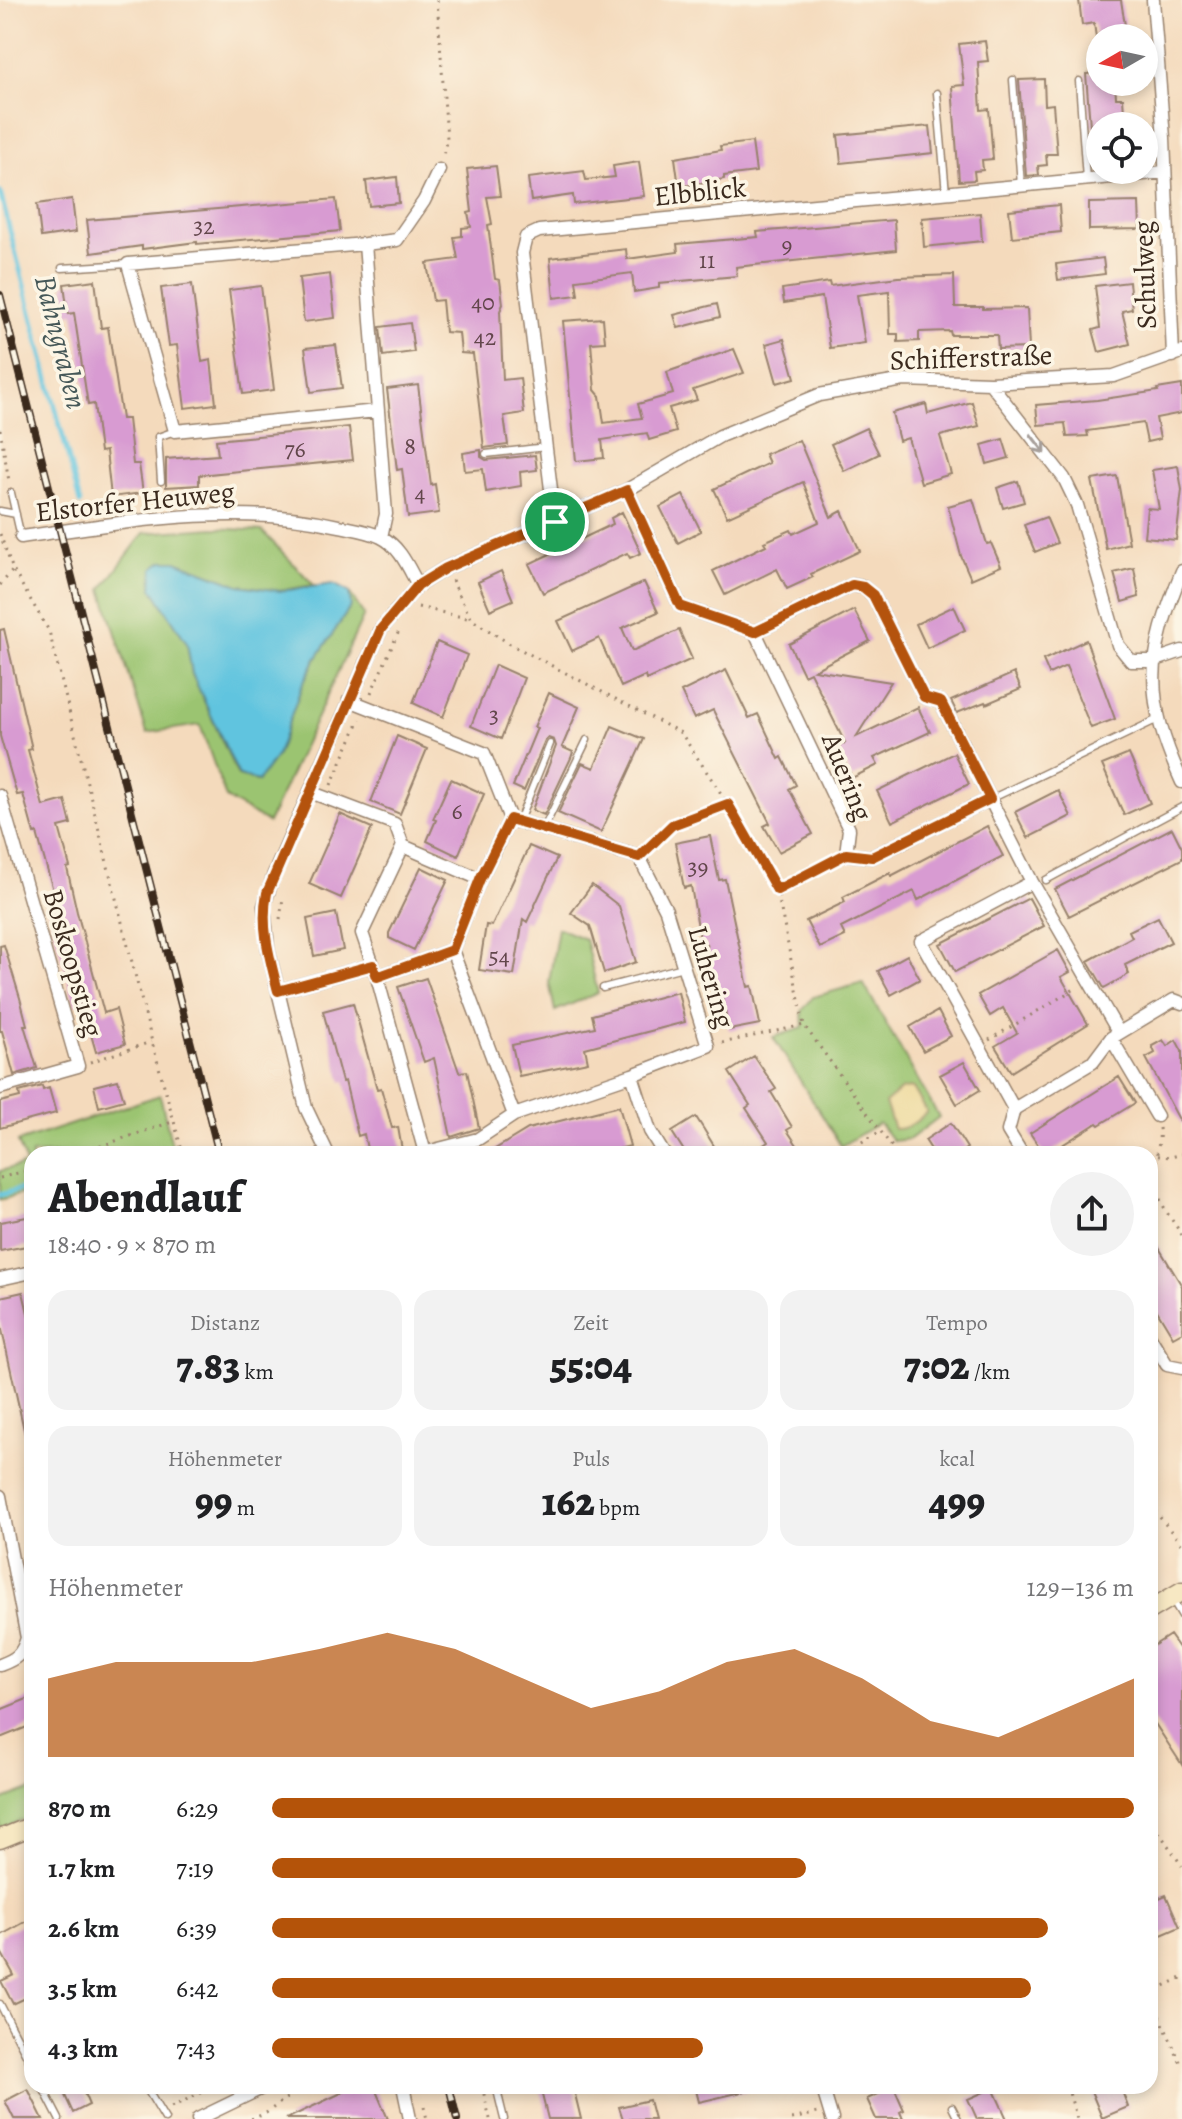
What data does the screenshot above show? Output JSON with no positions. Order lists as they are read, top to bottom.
{
  "streets": {
    "street": [
      "Elbblick",
      "Schulweg",
      "Schifferstraße",
      "Elstorfer Heuweg",
      "Auering",
      "Boskoopstieg",
      "Luhering"
    ]
  },
  "crossings": [
    ["Elbblick", "Schulweg"],
    ["Elbblick", "Schifferstraße"],
    ["Schulweg", "Schifferstraße"]
  ],
  "water": ["Bahngraben"],
  "house_numbers": [
    "32",
    "9",
    "11",
    "40",
    "42",
    "8",
    "76",
    "4",
    "3",
    "6",
    "39",
    "54"
  ],
  "north": "left",
  "page": {
    "heading": ["Abendlauf", "18:40 · 9 × 870 m"],
    "stats": [
      ["Distanz", "7.83 km"],
      ["Zeit", "55:04"],
      ["Tempo", "7:02 /km"],
      ["Höhenmeter", "99 m"],
      ["Puls", "162 bpm"],
      ["kcal", "499"]
    ],
    "chart": ["Höhenmeter", "129–136 m"],
    "list": [
      {
        "name": "870 m",
        "note": "6:29"
      },
      {
        "name": "1.7 km",
        "note": "7:19"
      },
      {
        "name": "2.6 km",
        "note": "6:39"
      },
      {
        "name": "3.5 km",
        "note": "6:42"
      },
      {
        "name": "4.3 km",
        "note": "7:43"
      }
    ]
  }
}
